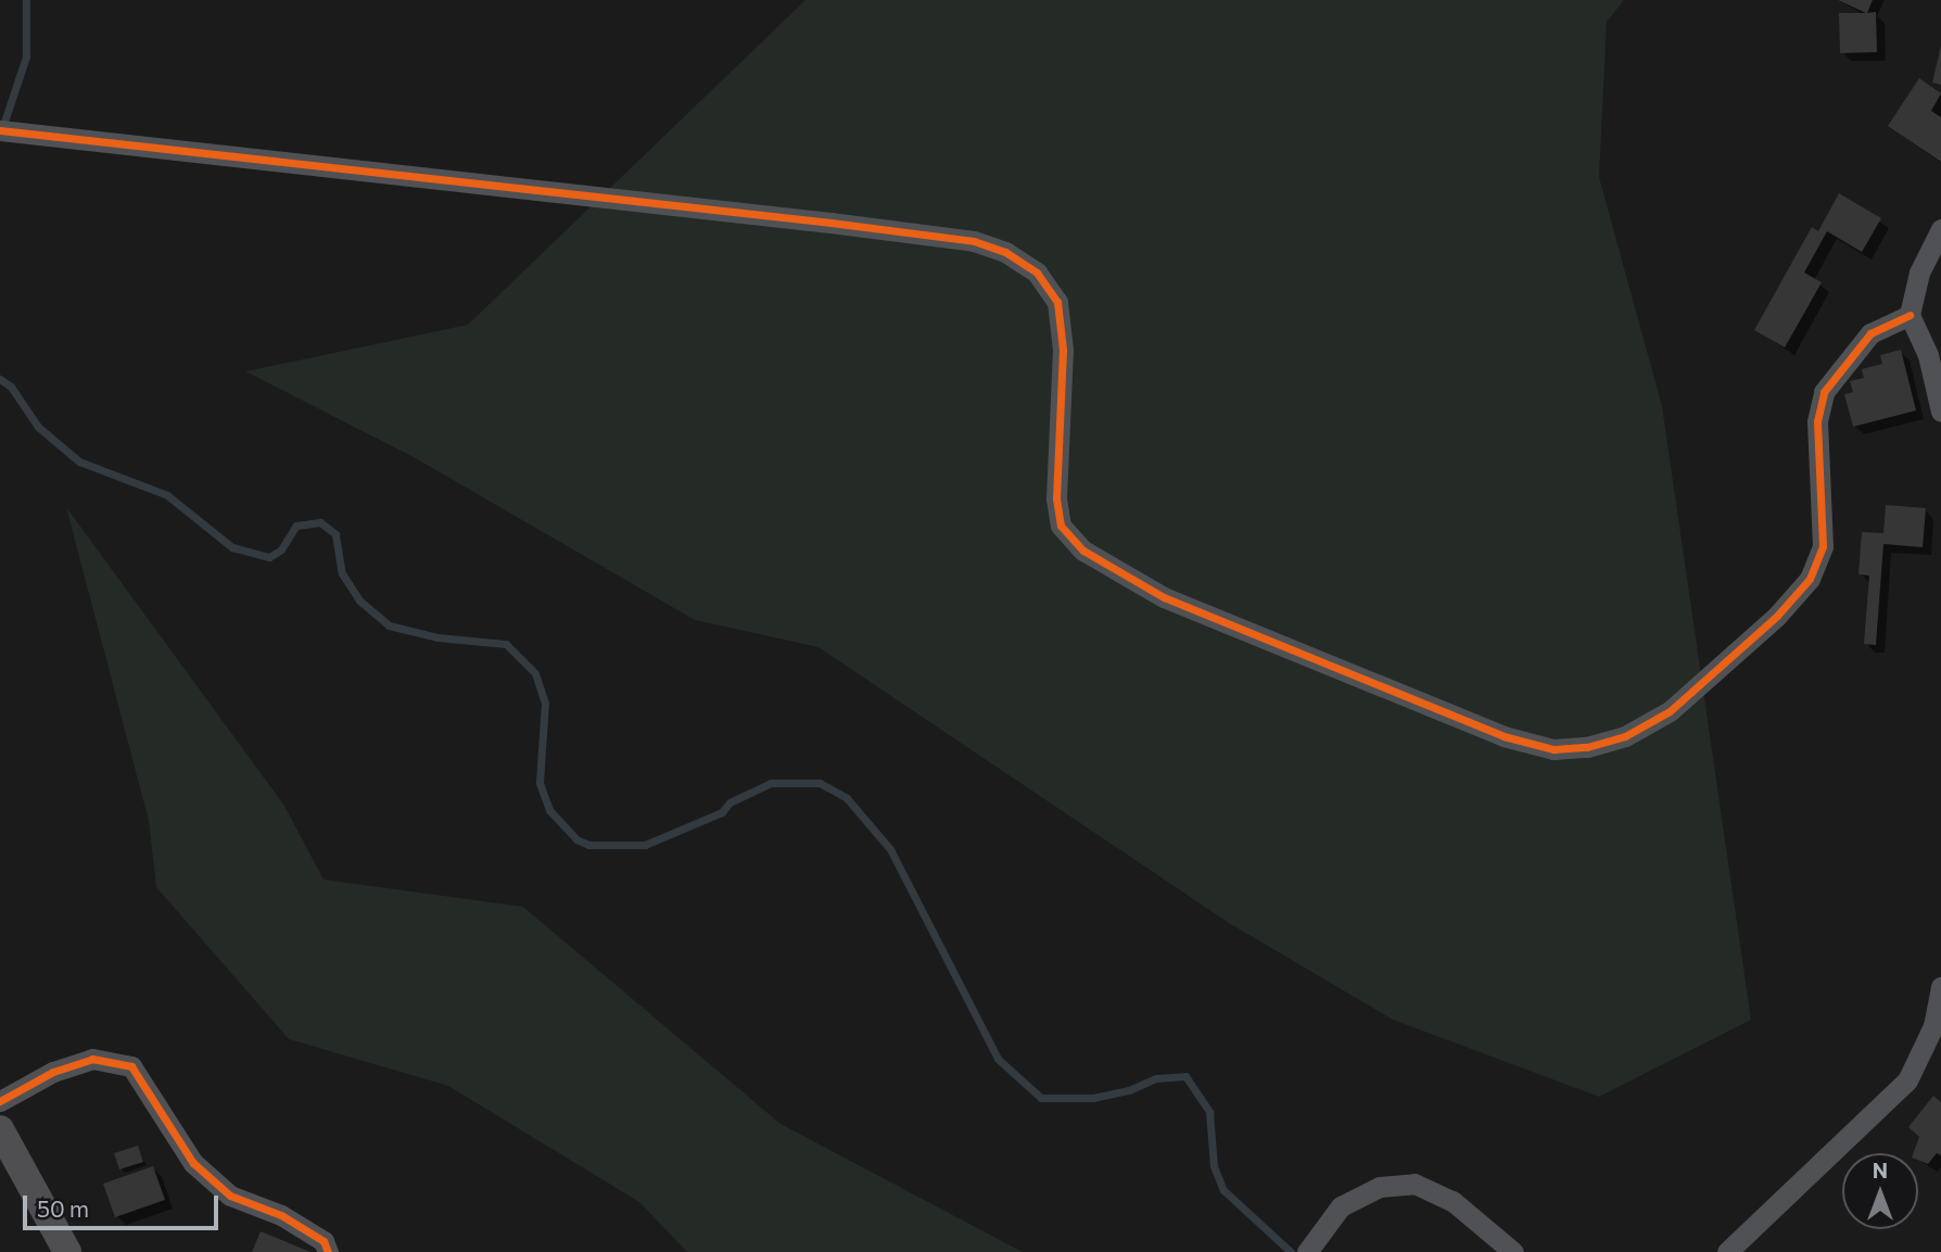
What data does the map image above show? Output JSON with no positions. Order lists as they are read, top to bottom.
{
  "scale_bar": "50 m",
  "north": "top"
}
